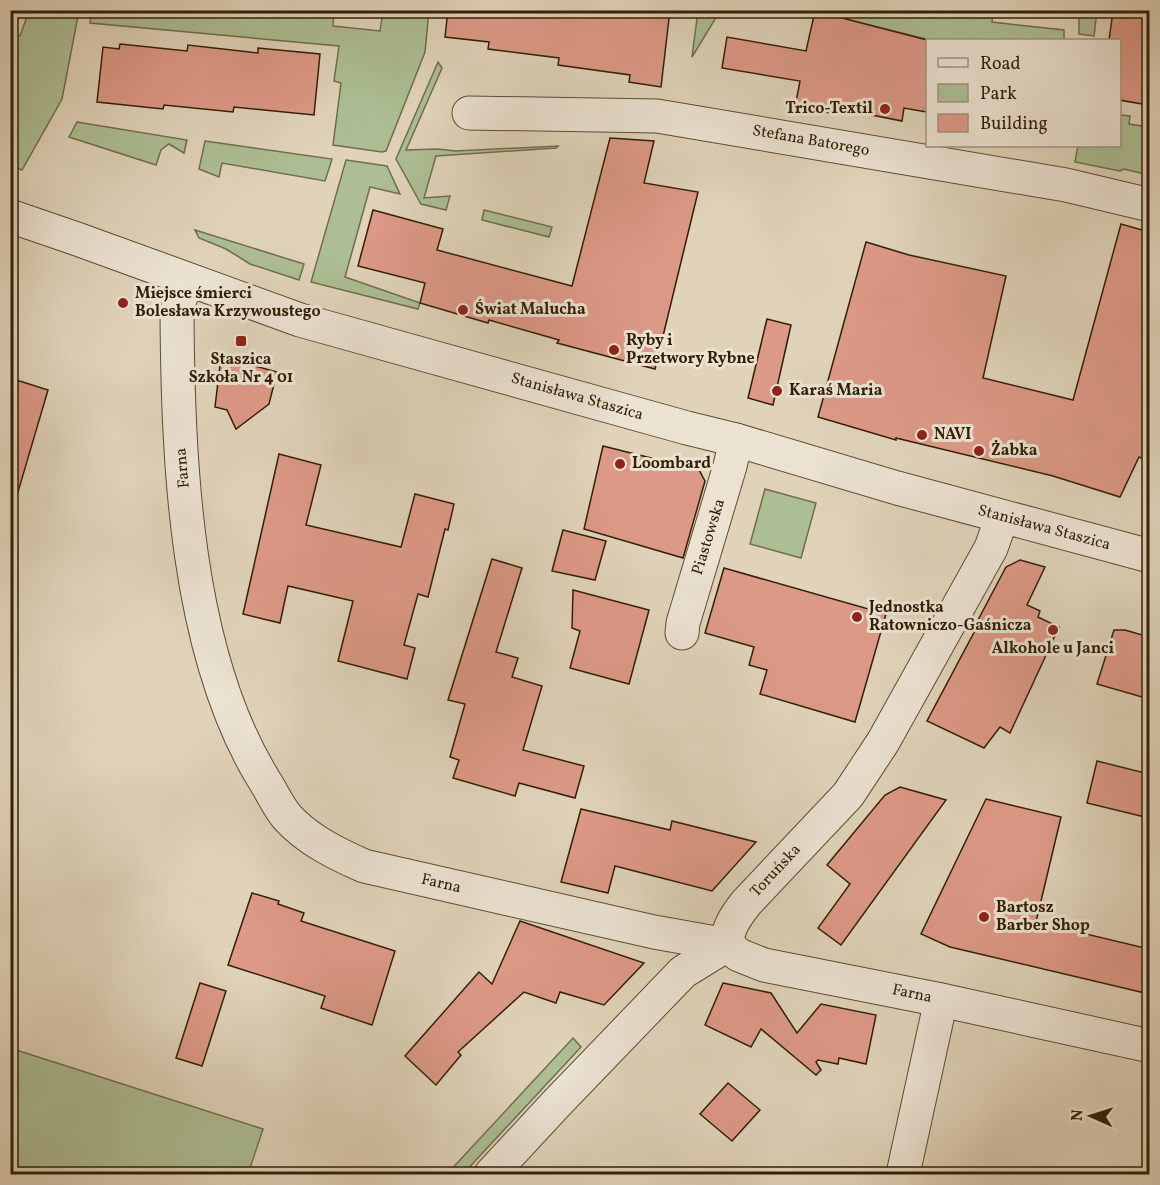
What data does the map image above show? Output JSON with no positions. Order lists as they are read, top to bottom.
{
  "streets": {
    "street": [
      "Stefana Batorego",
      "Stanisława Staszica",
      "Farna",
      "Piastowska",
      "Toruńska"
    ]
  },
  "crossings": [
    ["Stanisława Staszica", "Farna"],
    ["Stanisława Staszica", "Piastowska"],
    ["Stanisława Staszica", "Toruńska"],
    ["Farna", "Toruńska"]
  ],
  "places": {
    "other": [
      "Trico-Textil",
      "Miejsce śmierci Bolesława Krzywoustego",
      "Świat Malucha",
      "Ryby i Przetwory Rybne",
      "Karaś Maria",
      "NAVI",
      "Żabka",
      "Loombard",
      "Jednostka Ratowniczo-Gaśnicza",
      "Alkohole u Janci",
      "Bartosz Barber Shop"
    ],
    "transit": ["Staszica Szkoła Nr 4 01"]
  },
  "legend": ["Road", "Park", "Building"],
  "north": "left"
}
